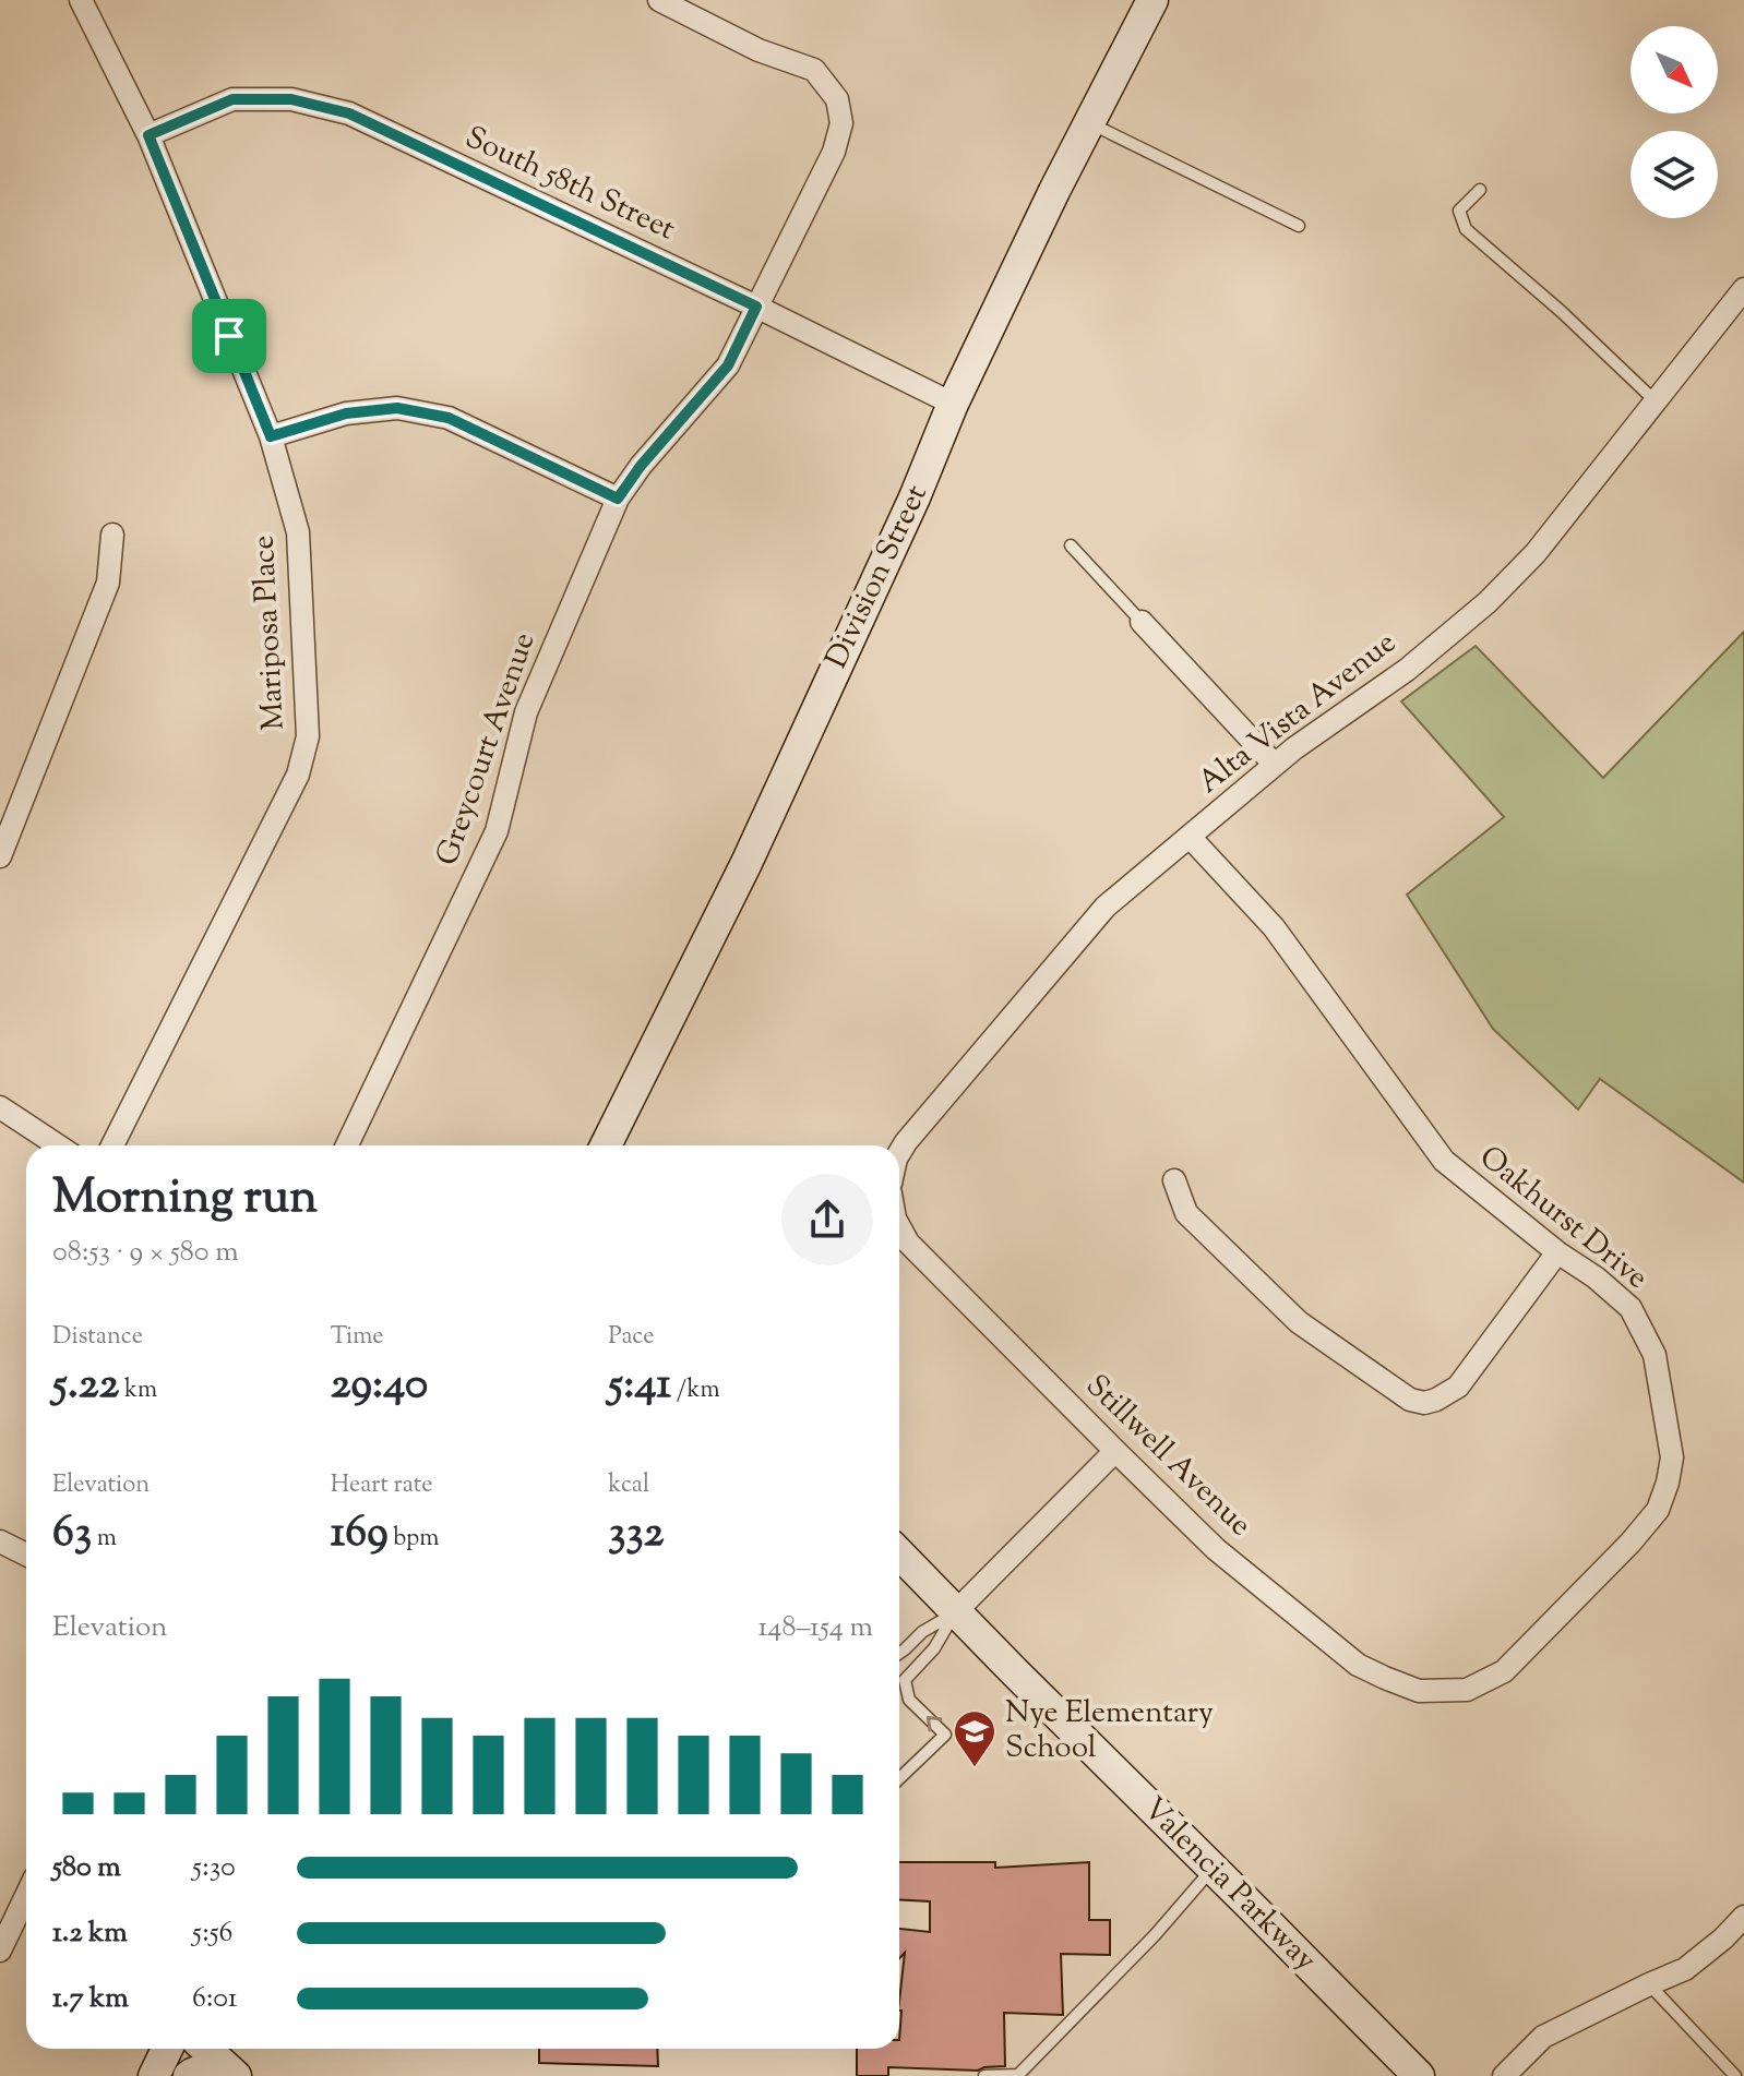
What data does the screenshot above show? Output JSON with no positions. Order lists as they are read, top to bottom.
{
  "streets": {
    "main road": ["Division Street", "Valencia Parkway"],
    "street": [
      "South 58th Street",
      "Mariposa Place",
      "Alta Vista Avenue",
      "Greycourt Avenue",
      "Oakhurst Drive",
      "Stillwell Avenue"
    ]
  },
  "crossings": [
    ["South 58th Street", "Division Street"],
    ["South 58th Street", "Mariposa Place"],
    ["South 58th Street", "Greycourt Avenue"],
    ["Alta Vista Avenue", "Oakhurst Drive"],
    ["Oakhurst Drive", "Stillwell Avenue"]
  ],
  "places": {
    "school or university": ["Nye Elementary School"]
  },
  "north": "bottom right",
  "page": {
    "heading": ["Morning run", "08:53 · 9 × 580 m"],
    "stats": [
      ["Distance", "5.22 km"],
      ["Time", "29:40"],
      ["Pace", "5:41 /km"],
      ["Elevation", "63 m"],
      ["Heart rate", "169 bpm"],
      ["kcal", "332"]
    ],
    "chart": ["Elevation", "148–154 m"],
    "list": [
      {
        "name": "580 m",
        "note": "5:30"
      },
      {
        "name": "1.2 km",
        "note": "5:56"
      },
      {
        "name": "1.7 km",
        "note": "6:01"
      }
    ]
  }
}
